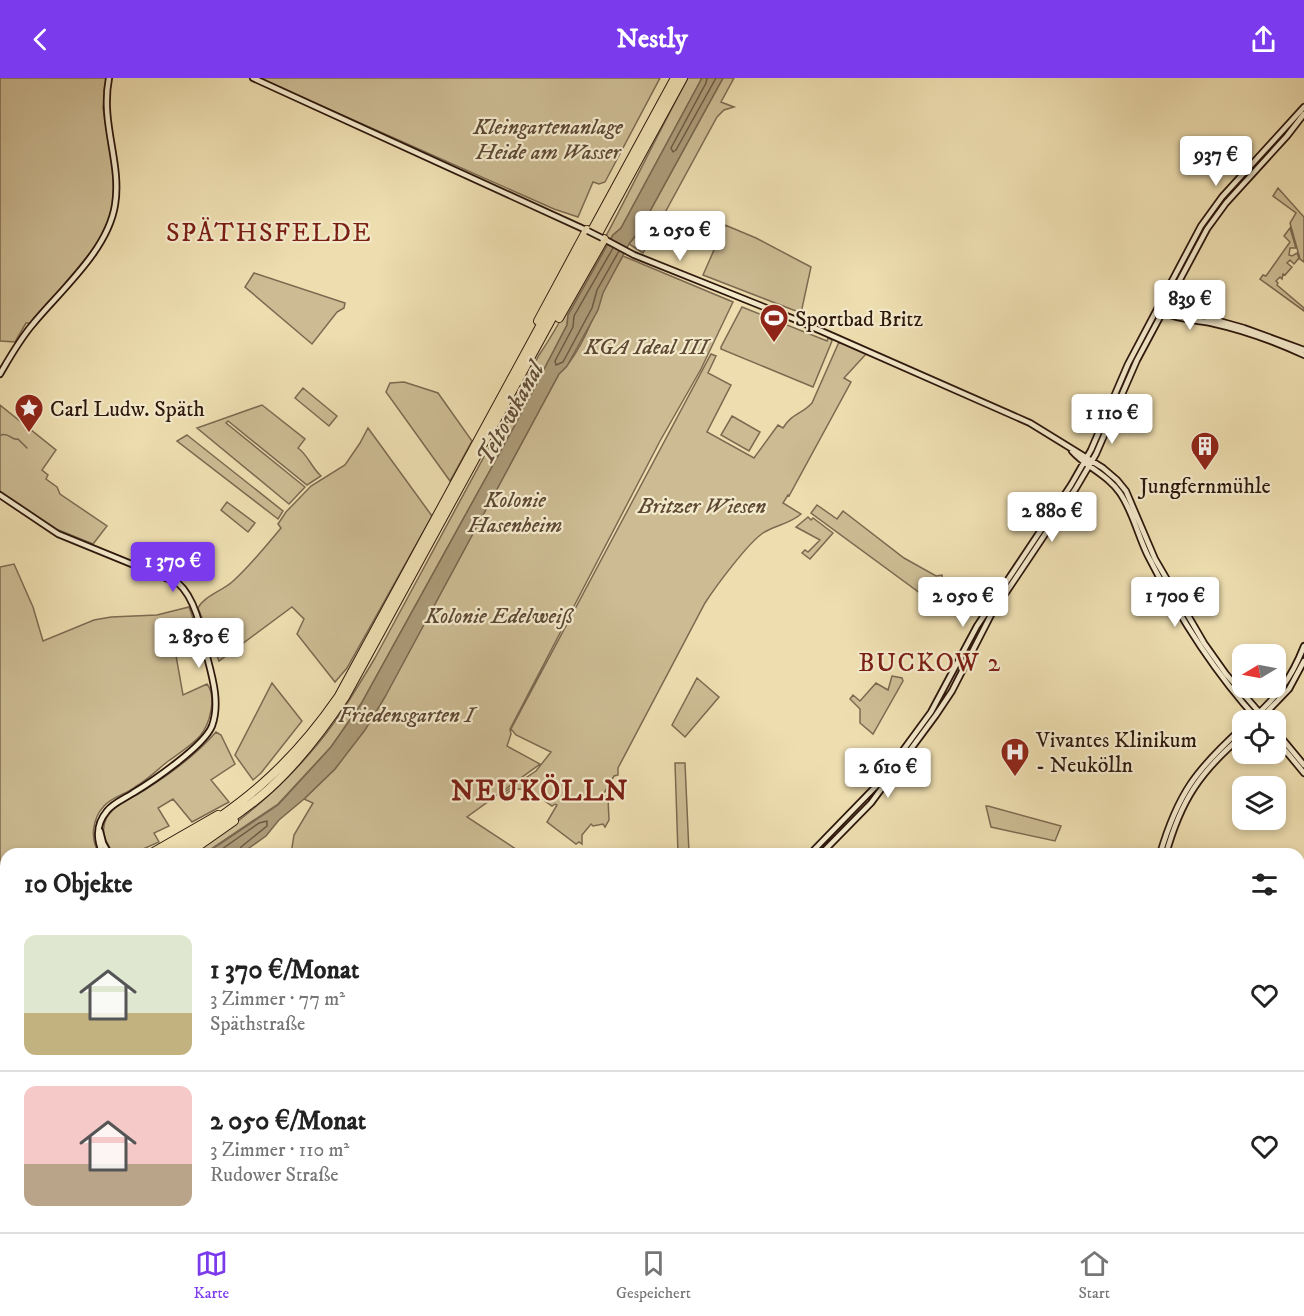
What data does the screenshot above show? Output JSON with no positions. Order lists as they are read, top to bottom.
{
  "districts": ["SPÄTHSFELDE", "BUCKOW 2", "NEUKÖLLN"],
  "water": ["Teltowkanal"],
  "parks": [
    "Kleingartenanlage Heide am Wasser",
    "KGA Ideal III",
    "Kolonie Hasenheim",
    "Britzer Wiesen",
    "Kolonie Edelweiß",
    "Friedensgarten I"
  ],
  "places": {
    "sports": ["Sportbad Britz"],
    "place": ["Carl Ludw. Späth"],
    "building": ["Jungfernmühle"],
    "hospital": ["Vivantes Klinikum - Neukölln"]
  },
  "north": "left",
  "page": {
    "header": "Nestly",
    "price": [
      "937 €",
      "2 050 €",
      "839 €",
      "1 110 €",
      "2 880 €",
      "1 370 €",
      "2 050 €",
      "1 700 €",
      "2 850 €",
      "2 610 €"
    ],
    "heading": "10 Objekte",
    "list": [
      {
        "name": "1 370 €/Monat",
        "note": "3 Zimmer · 77 m² · Späthstraße"
      },
      {
        "name": "2 050 €/Monat",
        "note": "3 Zimmer · 110 m² · Rudower Straße"
      }
    ],
    "tabs": ["Karte", "Gespeichert", "Start"]
  }
}
